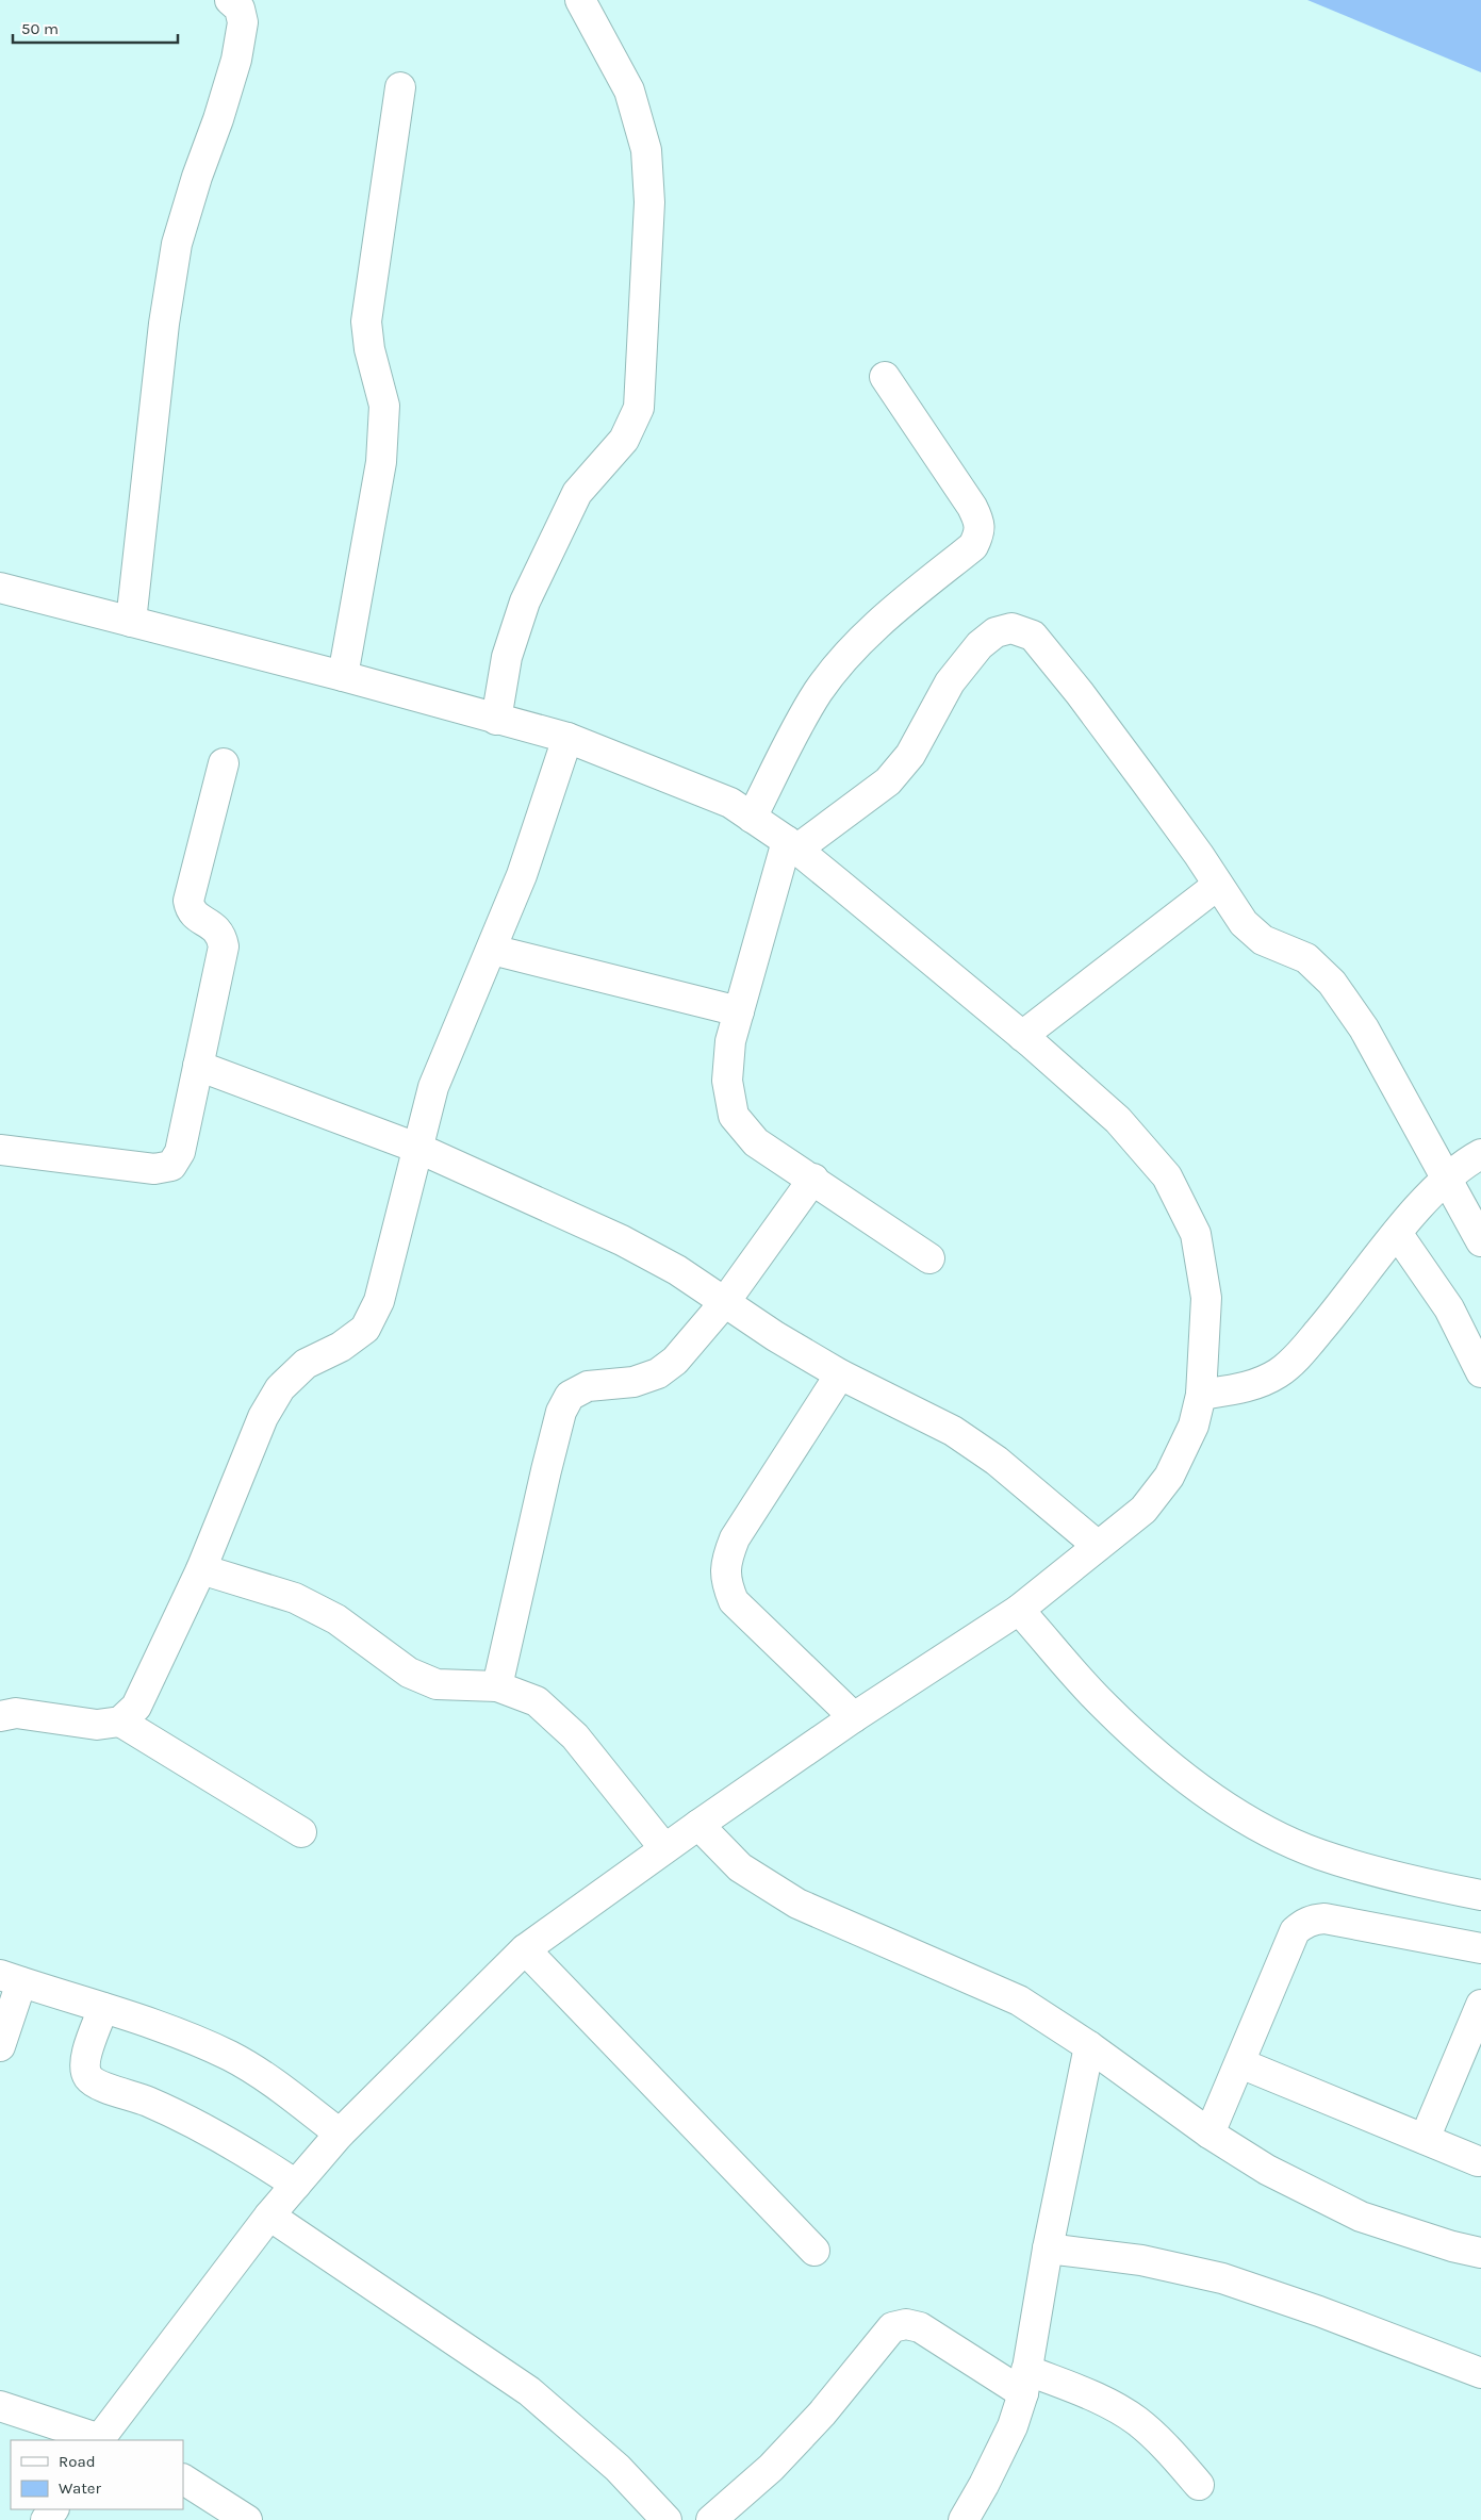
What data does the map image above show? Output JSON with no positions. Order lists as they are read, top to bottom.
{
  "legend": ["Road", "Water"],
  "scale_bar": "50 m"
}
